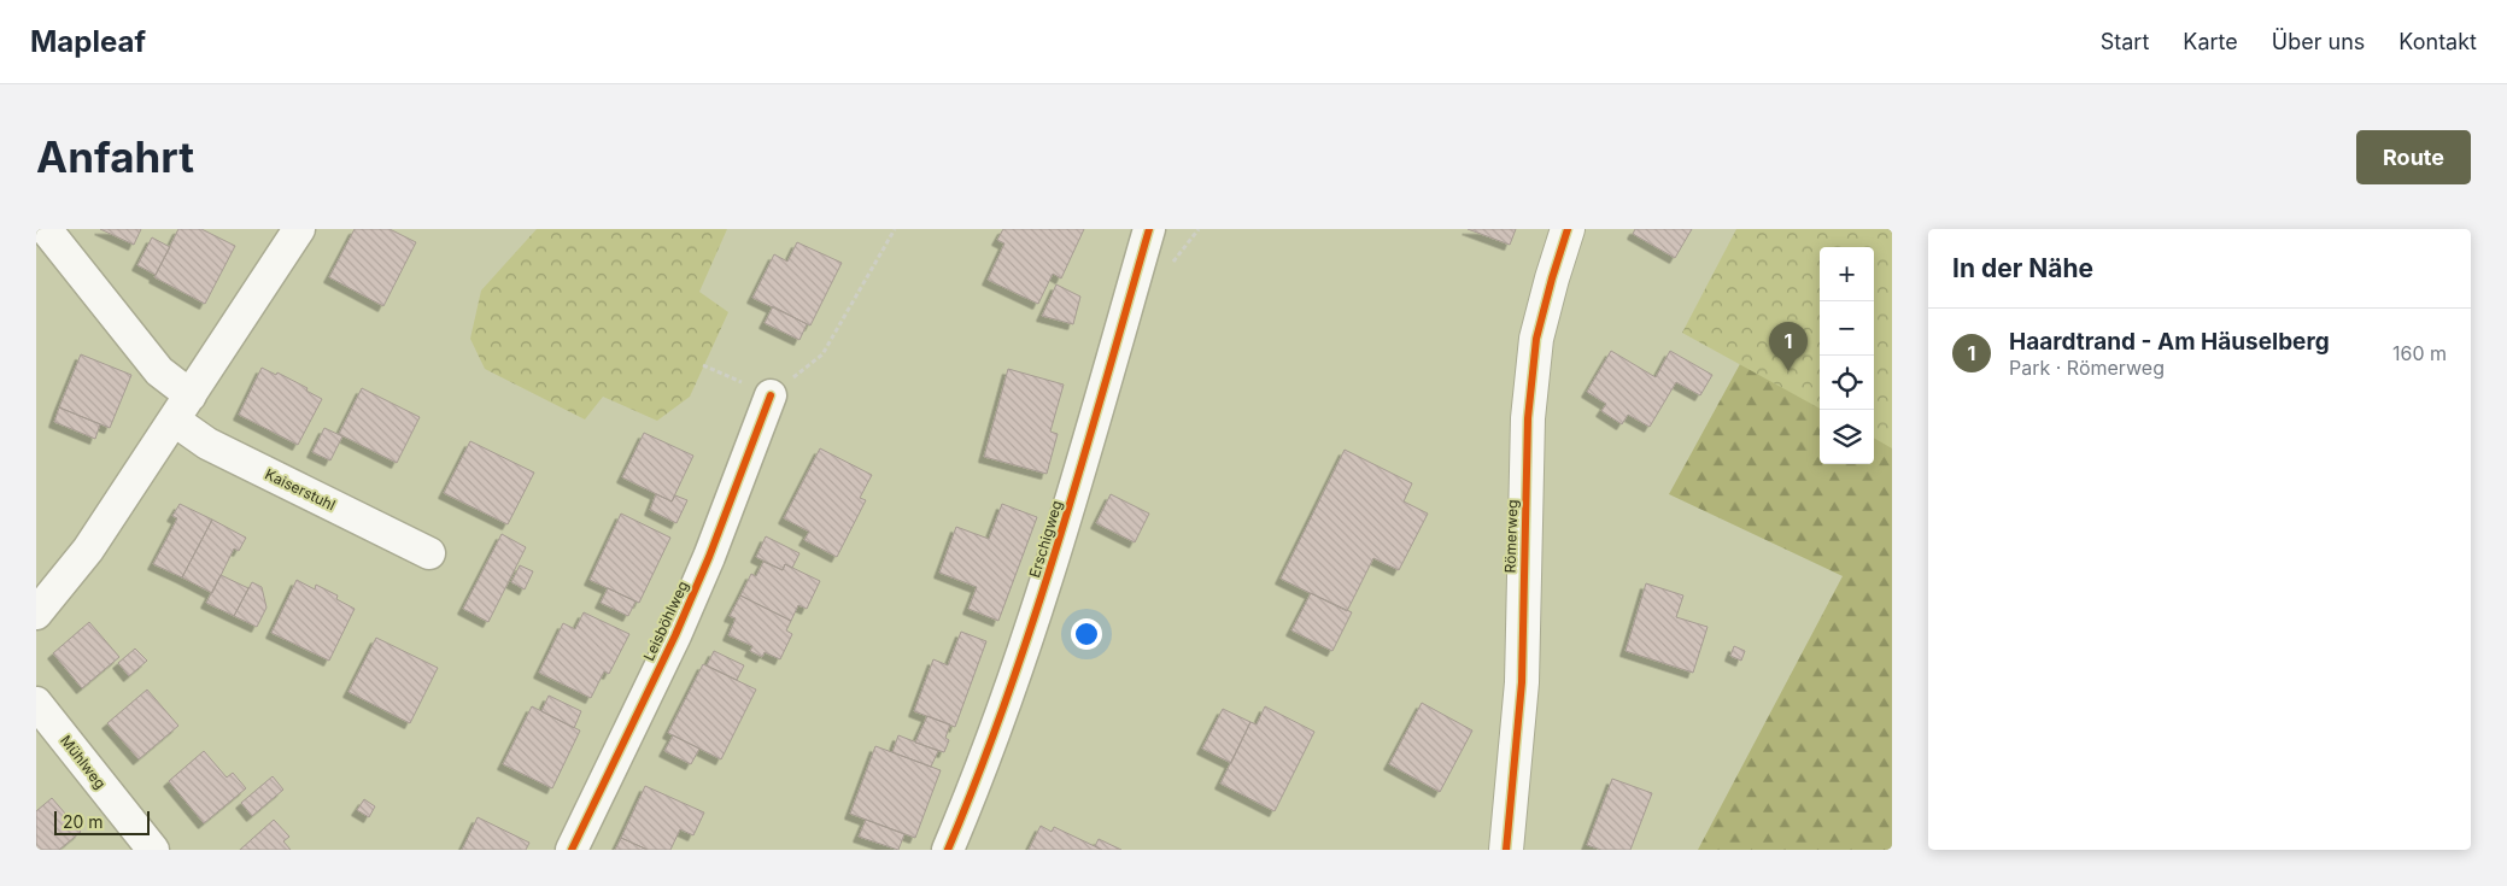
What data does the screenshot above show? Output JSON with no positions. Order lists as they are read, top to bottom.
{
  "streets": {
    "street": [
      "Kaiserstuhl",
      "Römerweg",
      "Erschigweg",
      "Leisböhlweg",
      "Mühlweg"
    ]
  },
  "scale_bar": "20 m",
  "page": {
    "header": "Mapleaf",
    "nav": [
      "Start",
      "Karte",
      "Über uns",
      "Kontakt"
    ],
    "buttons": "Route",
    "title": "Anfahrt",
    "heading": "In der Nähe",
    "map_buttons": ["+", "−"],
    "list": [
      {
        "mark": "1",
        "name": "Haardtrand - Am Häuselberg",
        "note": "Park · Römerweg",
        "value": "160 m"
      }
    ],
    "pins": "1",
    "scale": "20 m"
  }
}
